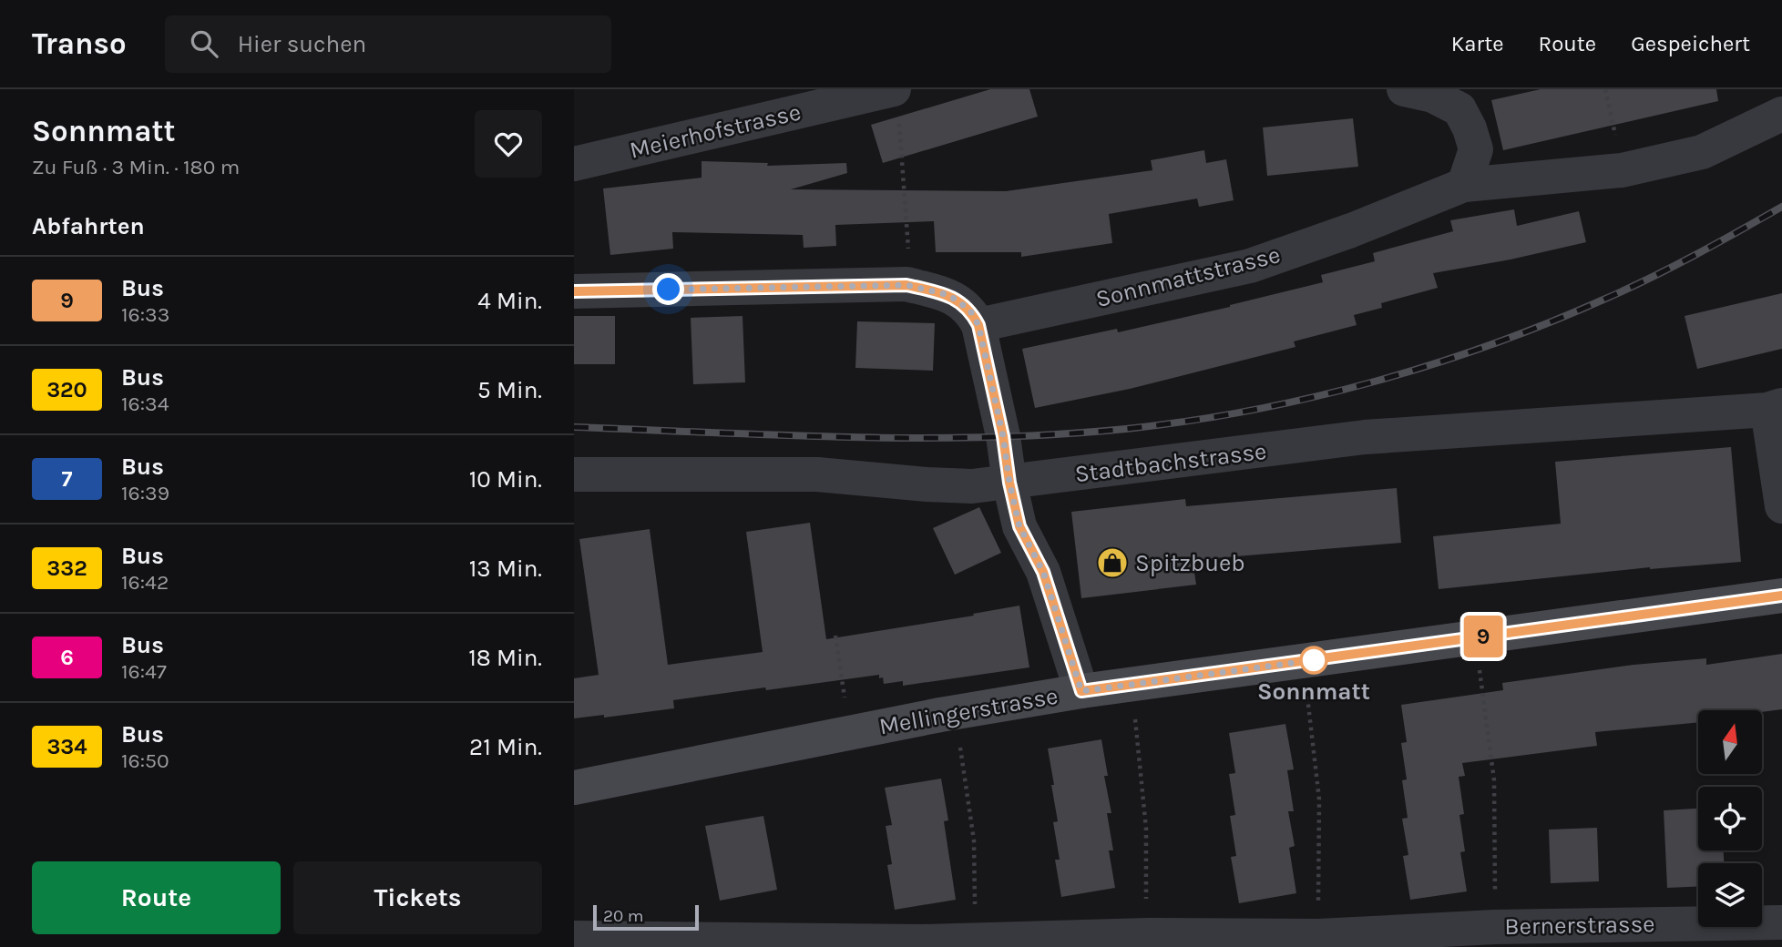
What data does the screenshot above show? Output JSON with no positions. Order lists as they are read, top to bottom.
{
  "streets": {
    "main road": ["Mellingerstrasse"],
    "street": [
      "Meierhofstrasse",
      "Sonnmattstrasse",
      "Stadtbachstrasse",
      "Bernerstrasse"
    ]
  },
  "places": {
    "shop": ["Spitzbueb"],
    "other": ["Sonnmatt"]
  },
  "lines": ["bus line 9"],
  "scale_bar": "20 m",
  "north": "top",
  "page": {
    "header": "Transo",
    "search": "Hier suchen",
    "nav": ["Karte", "Route", "Gespeichert"],
    "heading": [
      ["Sonnmatt", "Zu Fuß · 3 Min. · 180 m"],
      "Abfahrten"
    ],
    "on_map": "9",
    "list": [
      {
        "mark": "9",
        "name": "Bus",
        "note": "16:33",
        "value": "4 Min."
      },
      {
        "mark": "320",
        "name": "Bus",
        "note": "16:34",
        "value": "5 Min."
      },
      {
        "mark": "7",
        "name": "Bus",
        "note": "16:39",
        "value": "10 Min."
      },
      {
        "mark": "332",
        "name": "Bus",
        "note": "16:42",
        "value": "13 Min."
      },
      {
        "mark": "6",
        "name": "Bus",
        "note": "16:47",
        "value": "18 Min."
      },
      {
        "mark": "334",
        "name": "Bus",
        "note": "16:50",
        "value": "21 Min."
      }
    ],
    "buttons": ["Route", "Tickets"],
    "scale": "20 m"
  }
}
